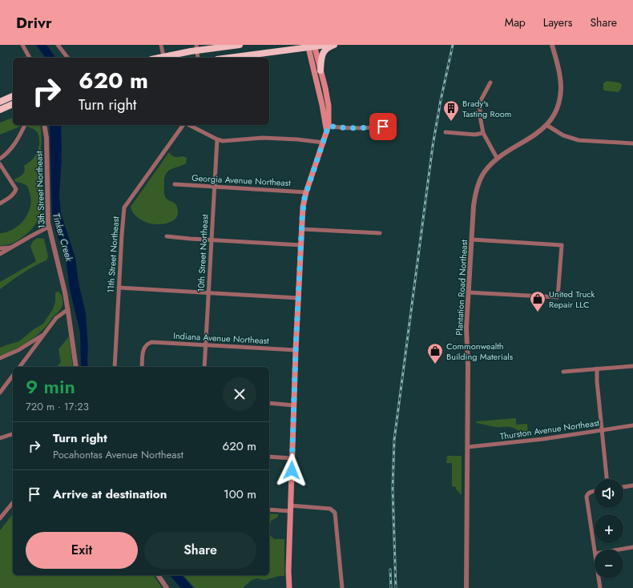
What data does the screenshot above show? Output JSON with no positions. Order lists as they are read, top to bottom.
{
  "streets": {
    "street": [
      "Georgia Avenue Northeast",
      "13th Street Northeast",
      "10th Street Northeast",
      "11th Street Northeast",
      "Plantation Road Northeast",
      "Indiana Avenue Northeast",
      "Thurston Avenue Northeast"
    ]
  },
  "crossings": [
    ["Georgia Avenue Northeast", "10th Street Northeast"],
    ["10th Street Northeast", "Indiana Avenue Northeast"],
    ["Plantation Road Northeast", "Thurston Avenue Northeast"]
  ],
  "water": ["Tinker Creek"],
  "places": {
    "building": ["Brady's Tasting Room"],
    "shop": ["United Truck Repair LLC", "Commonwealth Building Materials"]
  },
  "page": {
    "header": "Drivr",
    "nav": ["Map", "Layers", "Share"],
    "turn": ["620 m", "Turn right"],
    "heading": ["9 min", "720 m · 17:23"],
    "list": [
      {
        "name": "Turn right",
        "note": "Pocahontas Avenue Northeast",
        "value": "620 m"
      },
      {
        "name": "Arrive at destination",
        "value": "100 m"
      }
    ],
    "map_buttons": ["+", "−"],
    "buttons": ["Exit", "Share"]
  }
}
